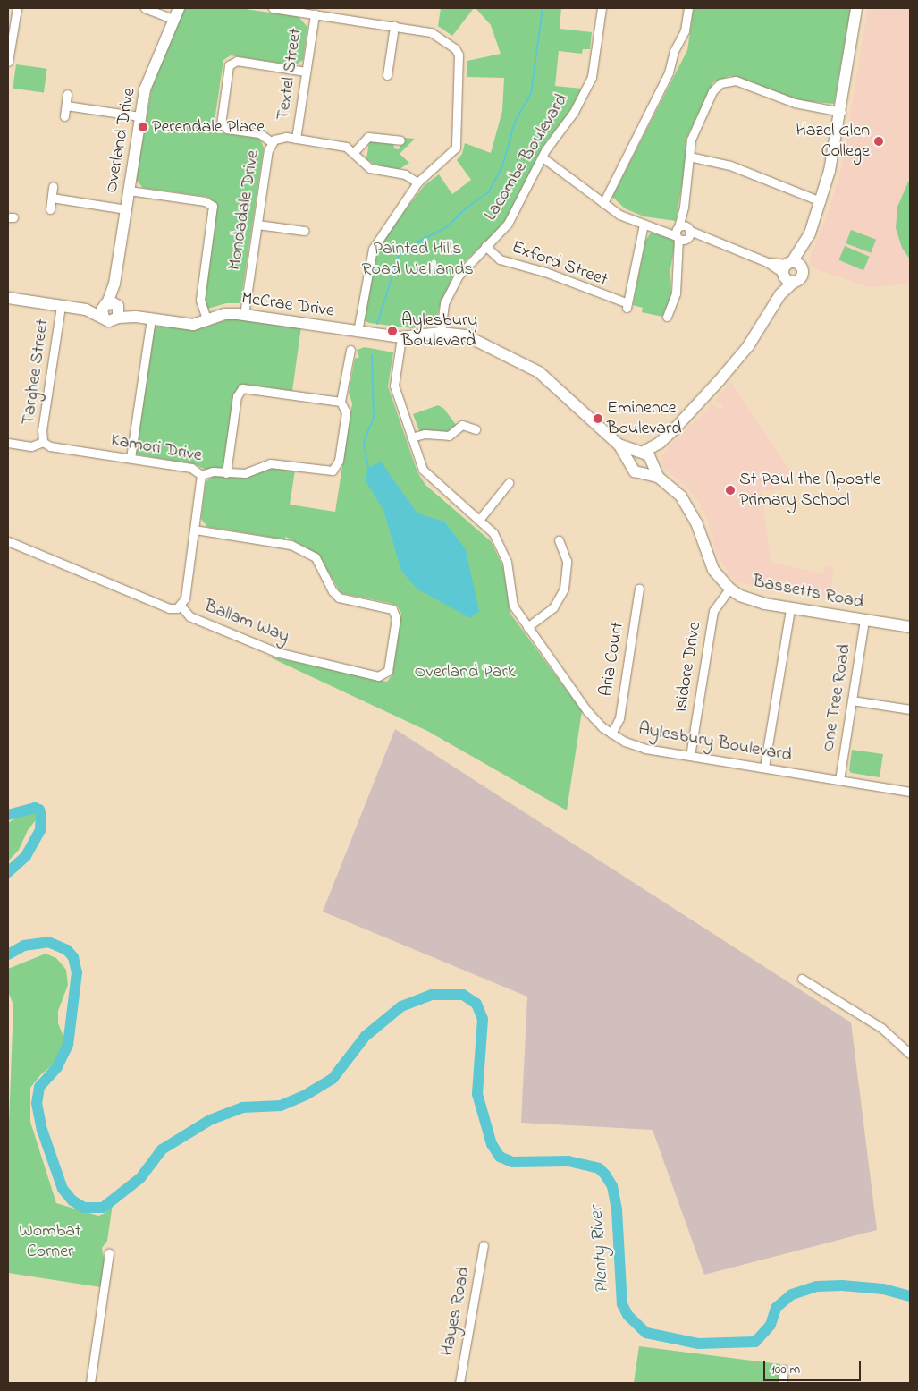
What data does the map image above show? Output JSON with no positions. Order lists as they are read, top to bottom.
{
  "streets": {
    "street": [
      "Textel Street",
      "Overland Drive",
      "Lacombe Boulevard",
      "Mondadale Drive",
      "Exford Street",
      "McCrae Drive",
      "Targhee Street",
      "Kamori Drive",
      "Bassetts Road",
      "Ballam Way",
      "Aria Court",
      "Isidore Drive",
      "One Tree Road",
      "Aylesbury Boulevard",
      "Hayes Road"
    ]
  },
  "crossings": [
    ["Textel Street", "Mondadale Drive"],
    ["Overland Drive", "McCrae Drive"],
    ["Lacombe Boulevard", "Exford Street"],
    ["Lacombe Boulevard", "Bassetts Road"],
    ["Mondadale Drive", "McCrae Drive"],
    ["McCrae Drive", "Targhee Street"],
    ["McCrae Drive", "Bassetts Road"],
    ["Targhee Street", "Kamori Drive"],
    ["Bassetts Road", "Isidore Drive"],
    ["Bassetts Road", "One Tree Road"],
    ["Bassetts Road", "Aylesbury Boulevard"],
    ["Aria Court", "Aylesbury Boulevard"],
    ["Isidore Drive", "Aylesbury Boulevard"],
    ["One Tree Road", "Aylesbury Boulevard"]
  ],
  "water": ["Plenty River"],
  "parks": ["Painted Hills Road Wetlands", "Overland Park", "Wombat Corner"],
  "places": [
    "Perendale Place",
    "Hazel Glen College",
    "Aylesbury Boulevard",
    "Eminence Boulevard",
    "St Paul the Apostle Primary School"
  ],
  "scale_bar": "100 m"
}
